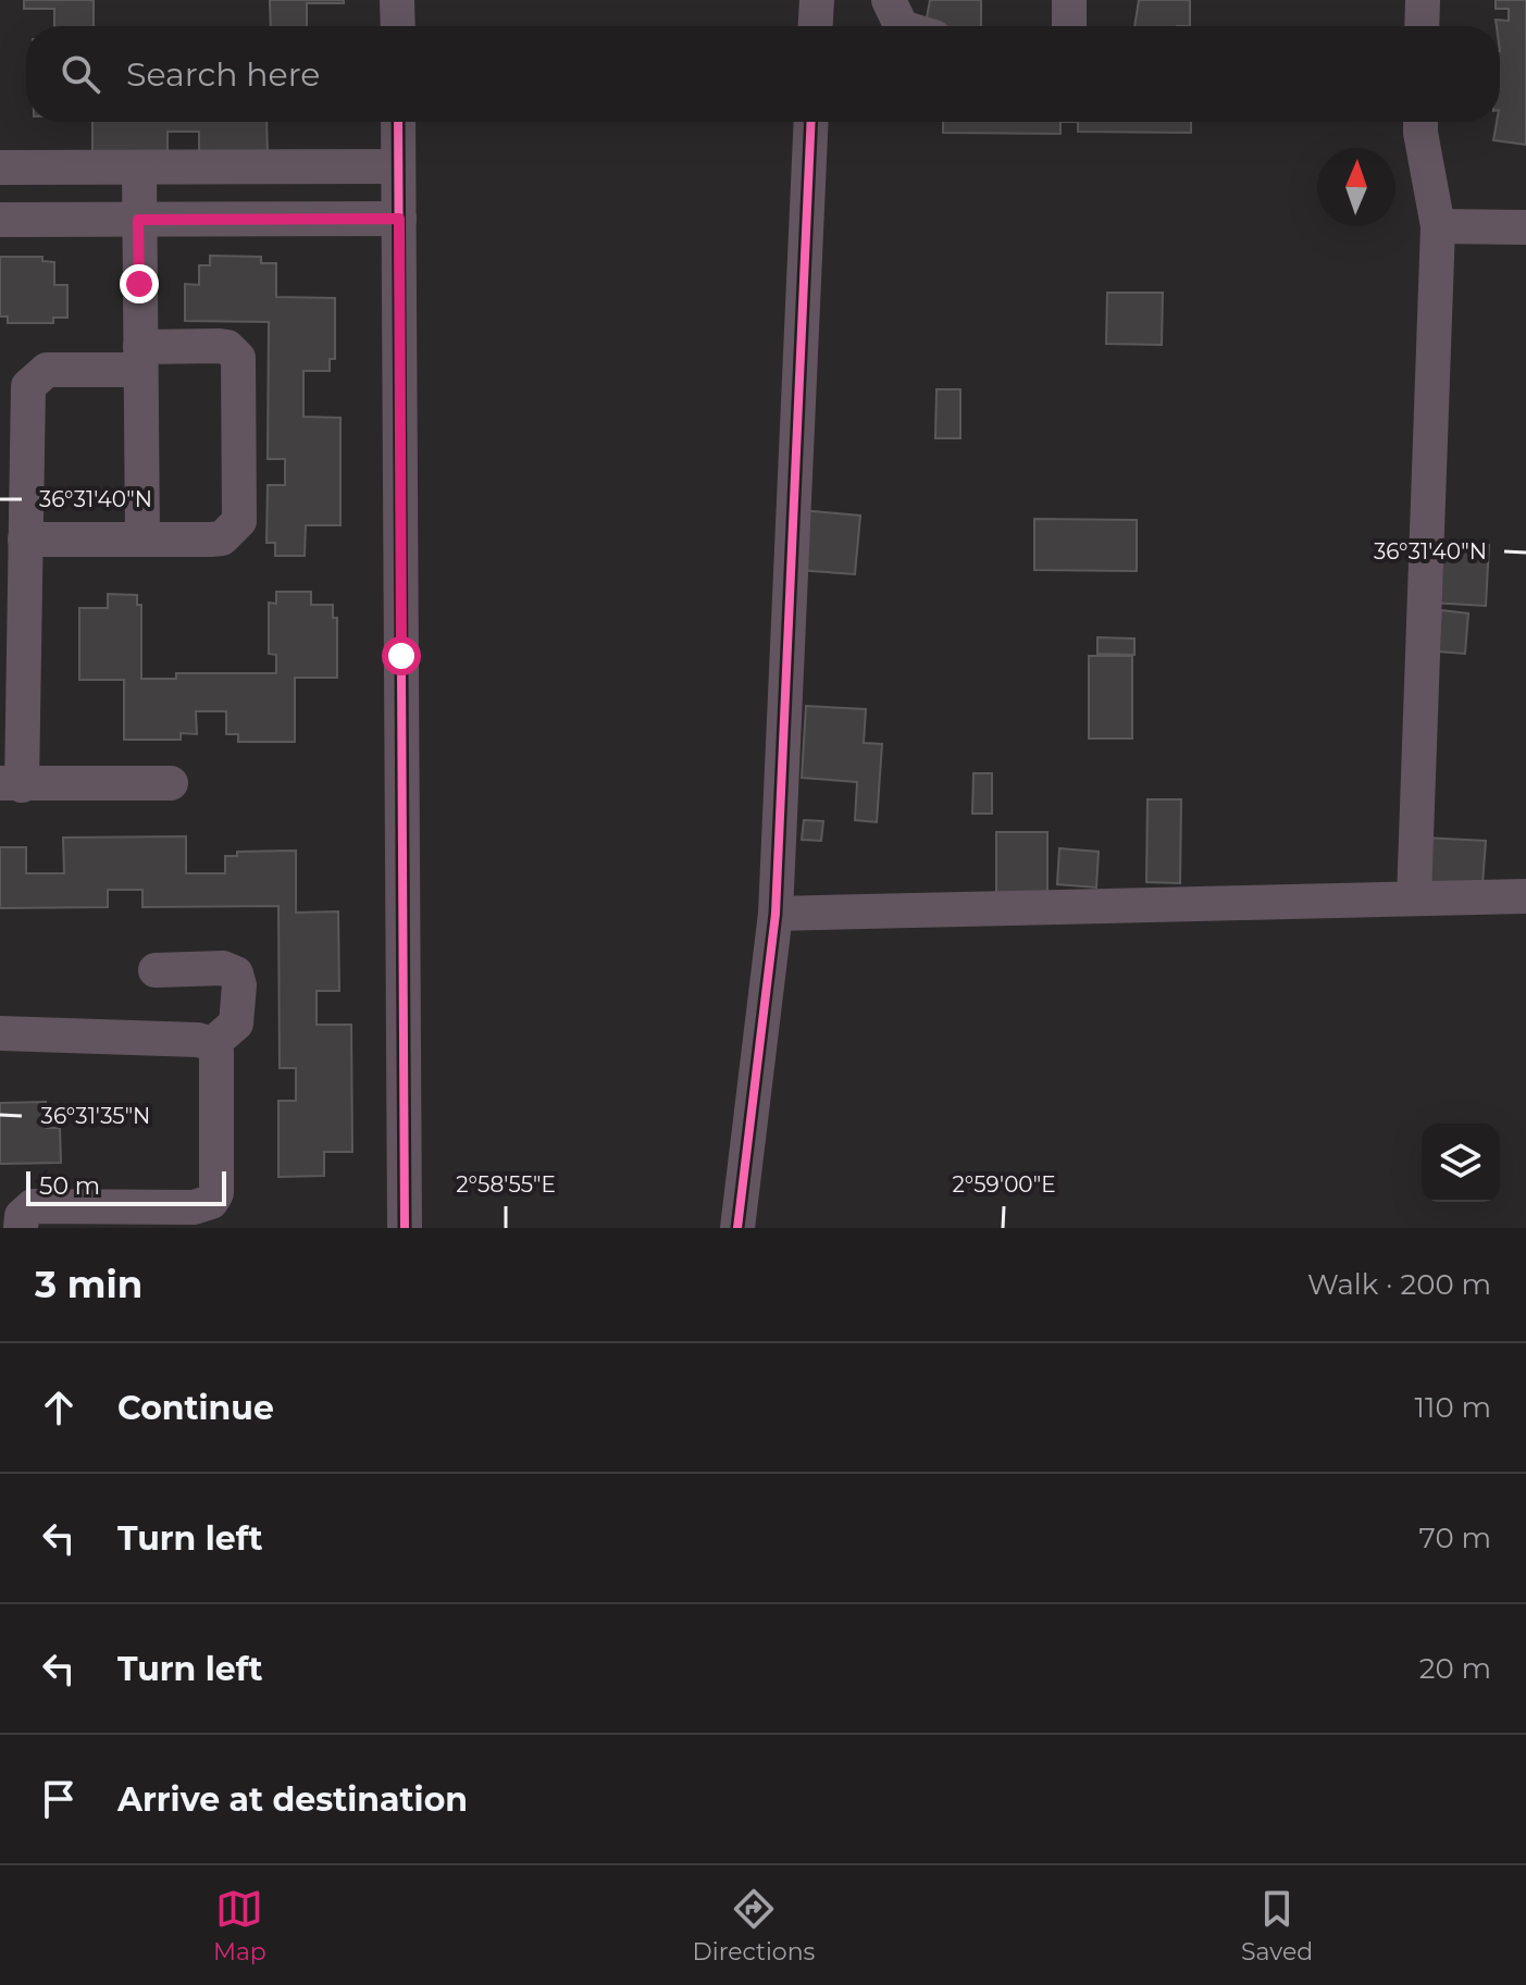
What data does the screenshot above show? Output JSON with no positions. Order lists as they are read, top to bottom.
{
  "scale_bar": "50 m",
  "north": "top",
  "page": {
    "search": "Search here",
    "scale": "50 m",
    "heading": ["3 min", "Walk · 200 m"],
    "list": [
      ["Continue", "110 m"],
      ["Turn left", "70 m"],
      ["Turn left", "20 m"],
      "Arrive at destination"
    ],
    "nav": ["Map", "Directions", "Saved"]
  },
  "coordinates": [
    "36°31'40\"N",
    "36°31'35\"N",
    "2°58'55\"E",
    "2°59'00\"E"
  ]
}
